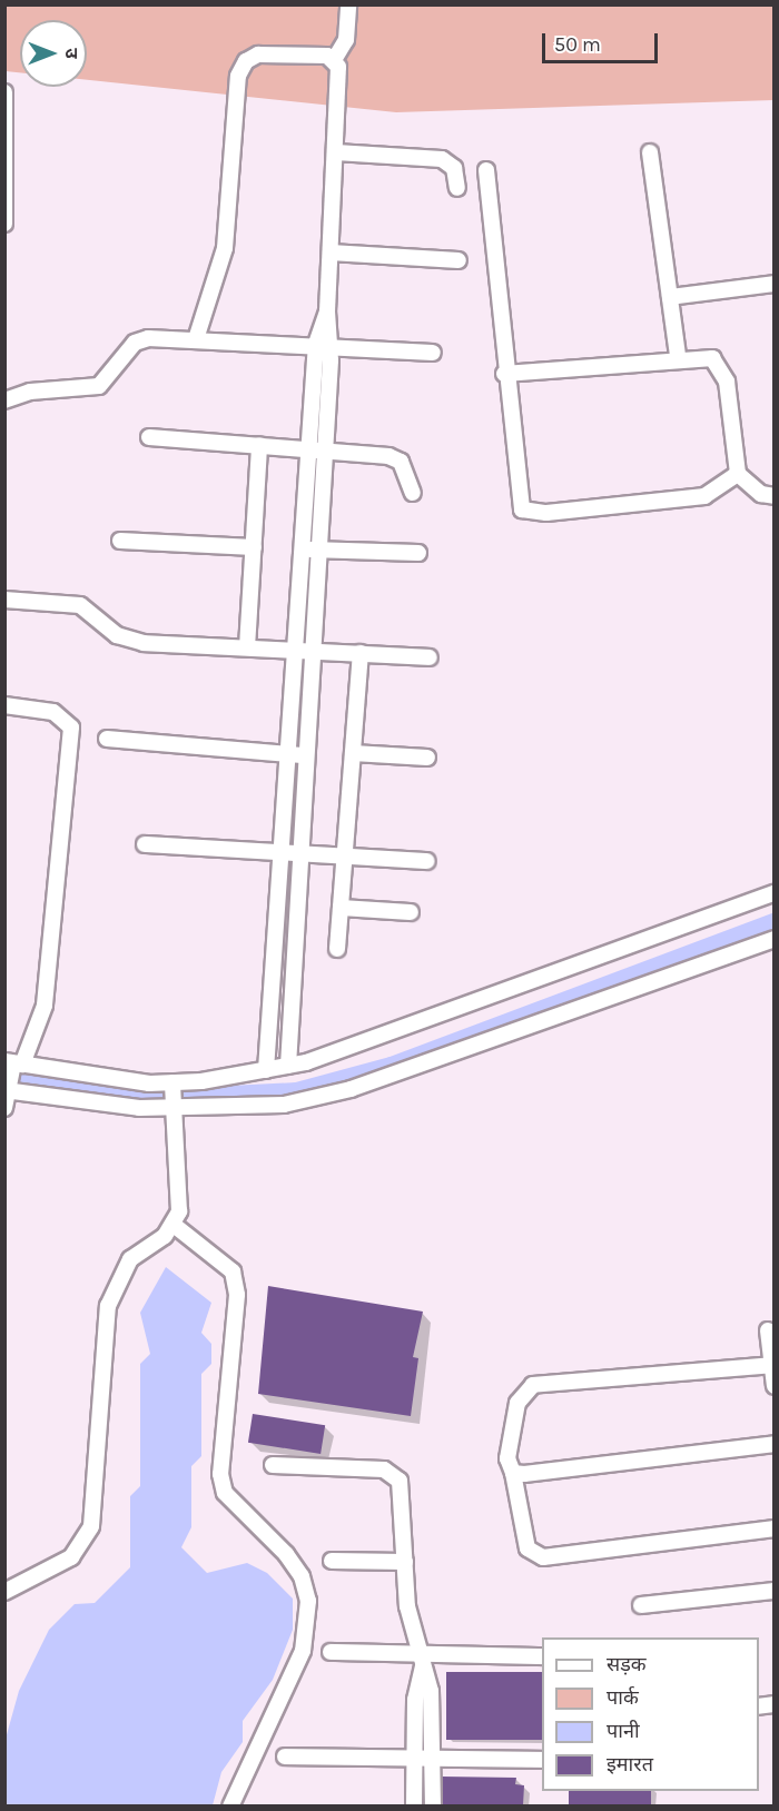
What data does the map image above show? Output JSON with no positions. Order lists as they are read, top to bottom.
{
  "legend": [
    "सड़क",
    "पार्क",
    "पानी",
    "इमारत"
  ],
  "scale_bar": "50 m",
  "north": "right"
}
